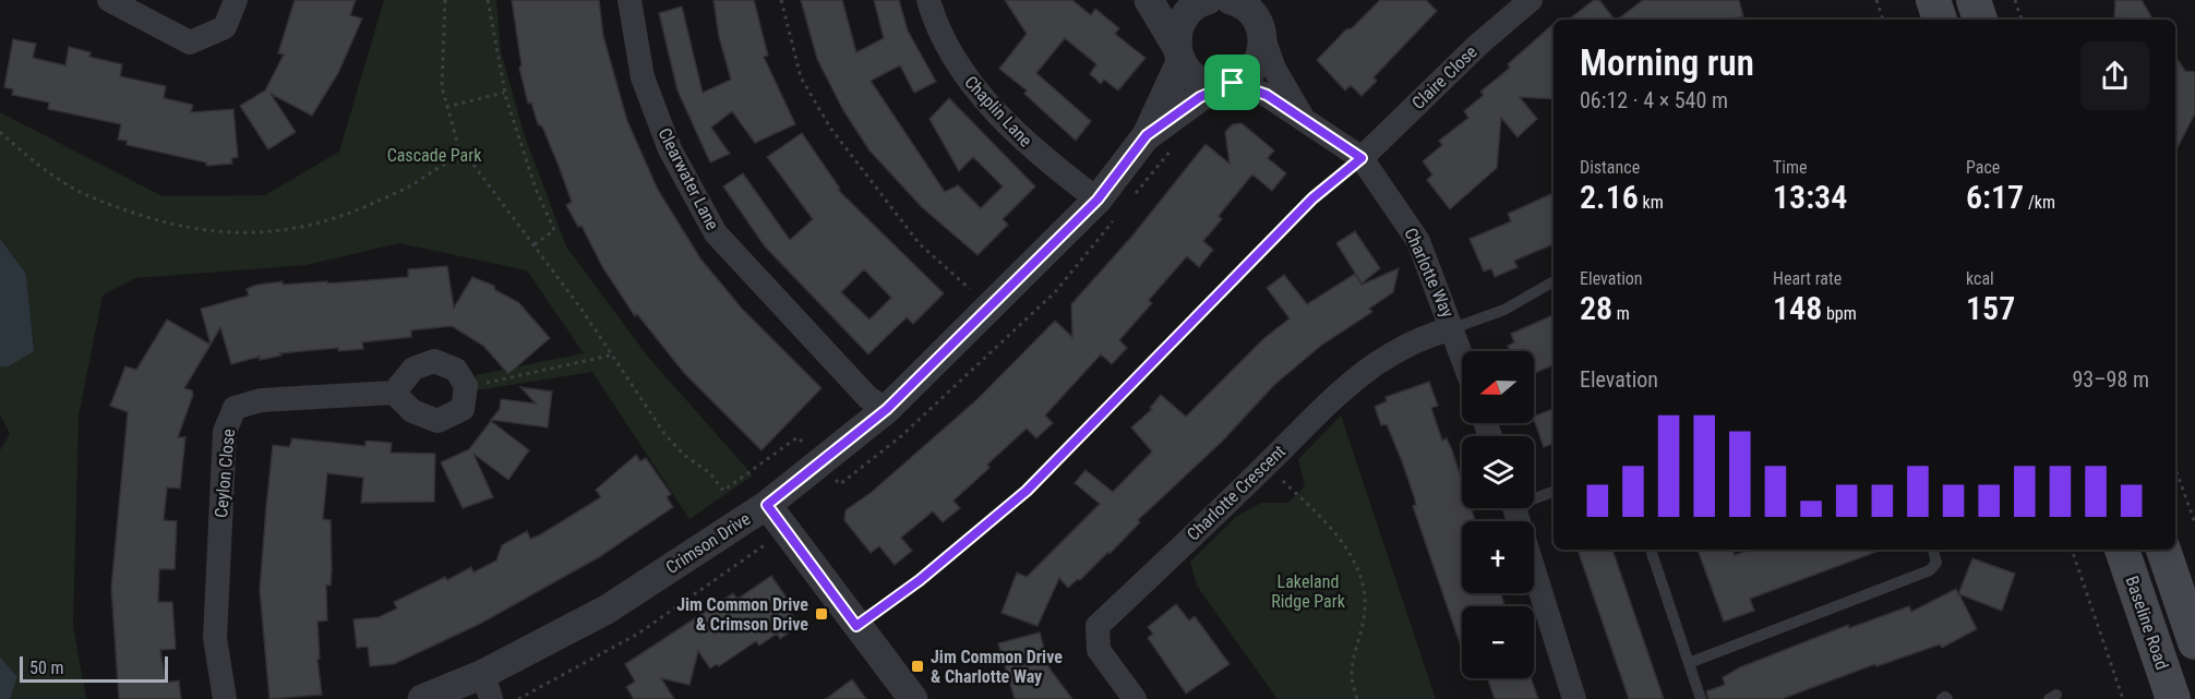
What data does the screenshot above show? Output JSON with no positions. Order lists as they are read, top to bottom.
{
  "streets": {
    "main road": ["Baseline Road"],
    "street": [
      "Claire Close",
      "Chaplin Lane",
      "Clearwater Lane",
      "Charlotte Way",
      "Ceylon Close",
      "Charlotte Crescent",
      "Crimson Drive"
    ]
  },
  "crossings": [
    ["Claire Close", "Charlotte Way"],
    ["Chaplin Lane", "Crimson Drive"],
    ["Clearwater Lane", "Crimson Drive"],
    ["Charlotte Way", "Charlotte Crescent"],
    ["Charlotte Way", "Crimson Drive"]
  ],
  "parks": ["Cascade Park", "Lakeland Ridge Park"],
  "places": {
    "transit": ["Jim Common Drive & Crimson Drive", "Jim Common Drive & Charlotte Way"]
  },
  "scale_bar": "50 m",
  "north": "left",
  "page": {
    "heading": ["Morning run", "06:12 · 4 × 540 m"],
    "stats": [
      ["Distance", "2.16 km"],
      ["Time", "13:34"],
      ["Pace", "6:17 /km"],
      ["Elevation", "28 m"],
      ["Heart rate", "148 bpm"],
      ["kcal", "157"]
    ],
    "map_buttons": ["+", "−"],
    "chart": ["Elevation", "93–98 m"],
    "scale": "50 m"
  }
}
